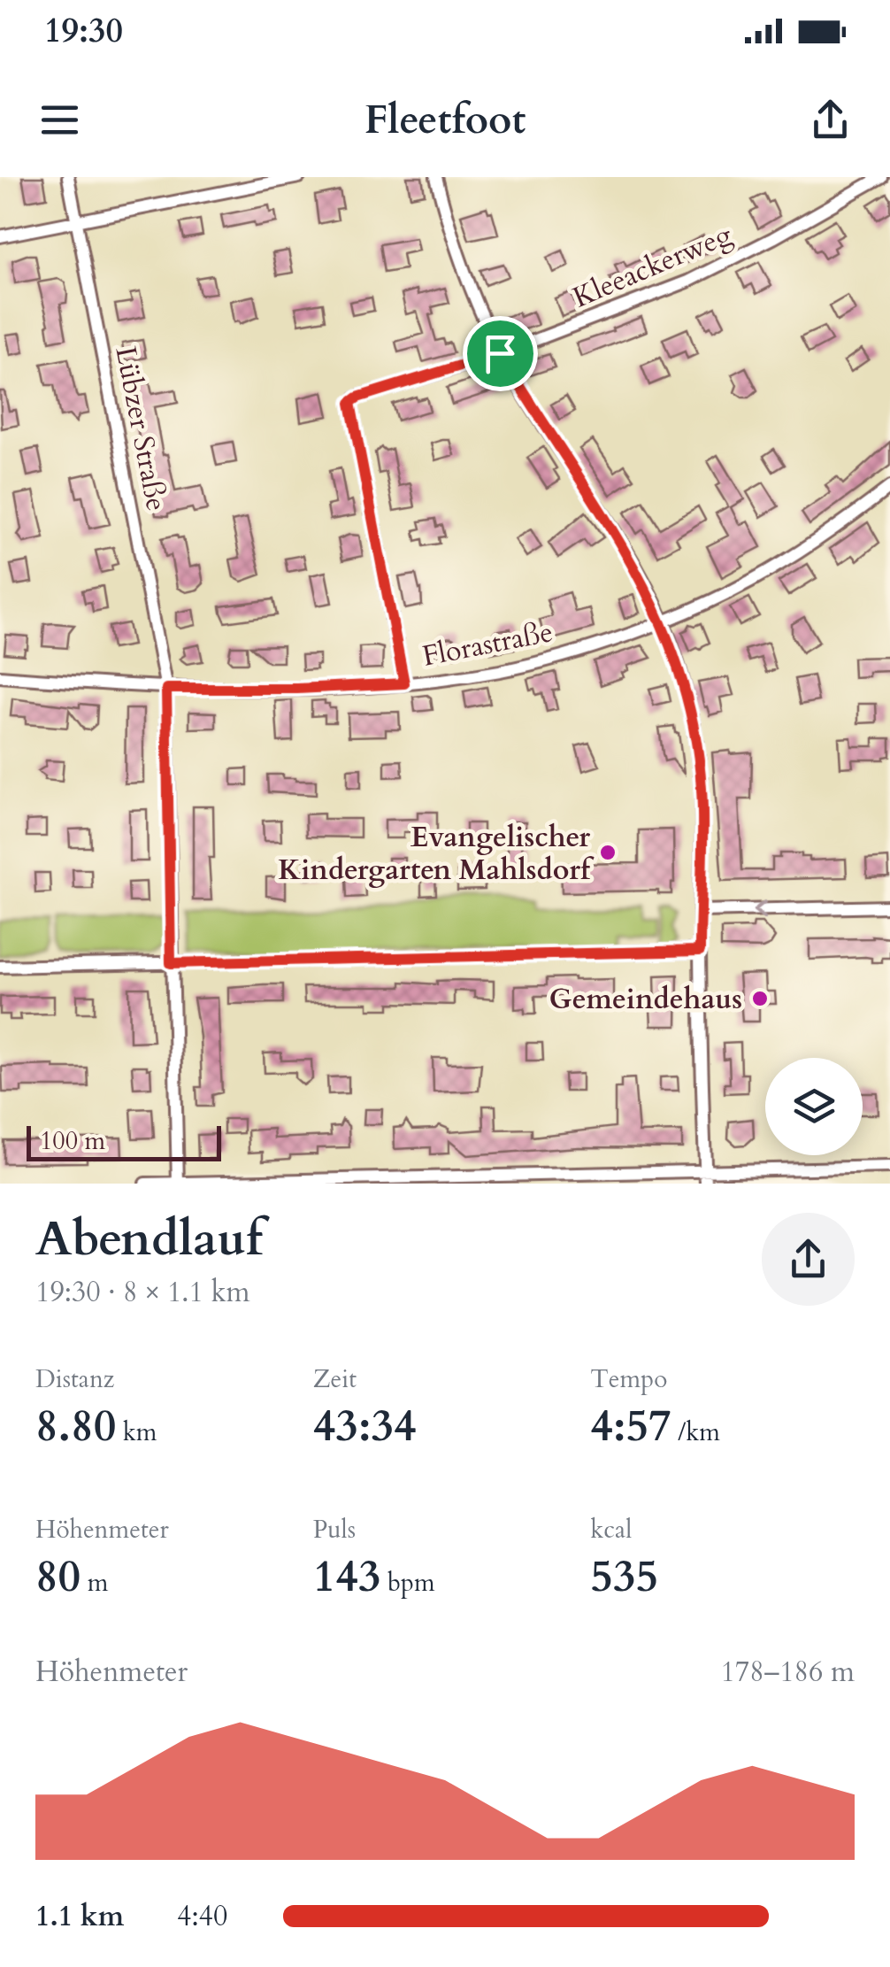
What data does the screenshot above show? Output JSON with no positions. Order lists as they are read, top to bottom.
{
  "streets": {
    "street": ["Kleeackerweg", "Lübzer Straße", "Florastraße"]
  },
  "crossings": [
    ["Kleeackerweg", "Florastraße"],
    ["Lübzer Straße", "Florastraße"]
  ],
  "places": ["Evangelischer Kindergarten Mahlsdorf", "Gemeindehaus"],
  "scale_bar": "100 m",
  "page": {
    "status": "19:30",
    "header": "Fleetfoot",
    "scale": "100 m",
    "heading": ["Abendlauf", "19:30 · 8 × 1.1 km"],
    "stats": [
      ["Distanz", "8.80 km"],
      ["Zeit", "43:34"],
      ["Tempo", "4:57 /km"],
      ["Höhenmeter", "80 m"],
      ["Puls", "143 bpm"],
      ["kcal", "535"]
    ],
    "chart": ["Höhenmeter", "178–186 m"],
    "list": [
      {
        "name": "1.1 km",
        "note": "4:40"
      }
    ]
  }
}
